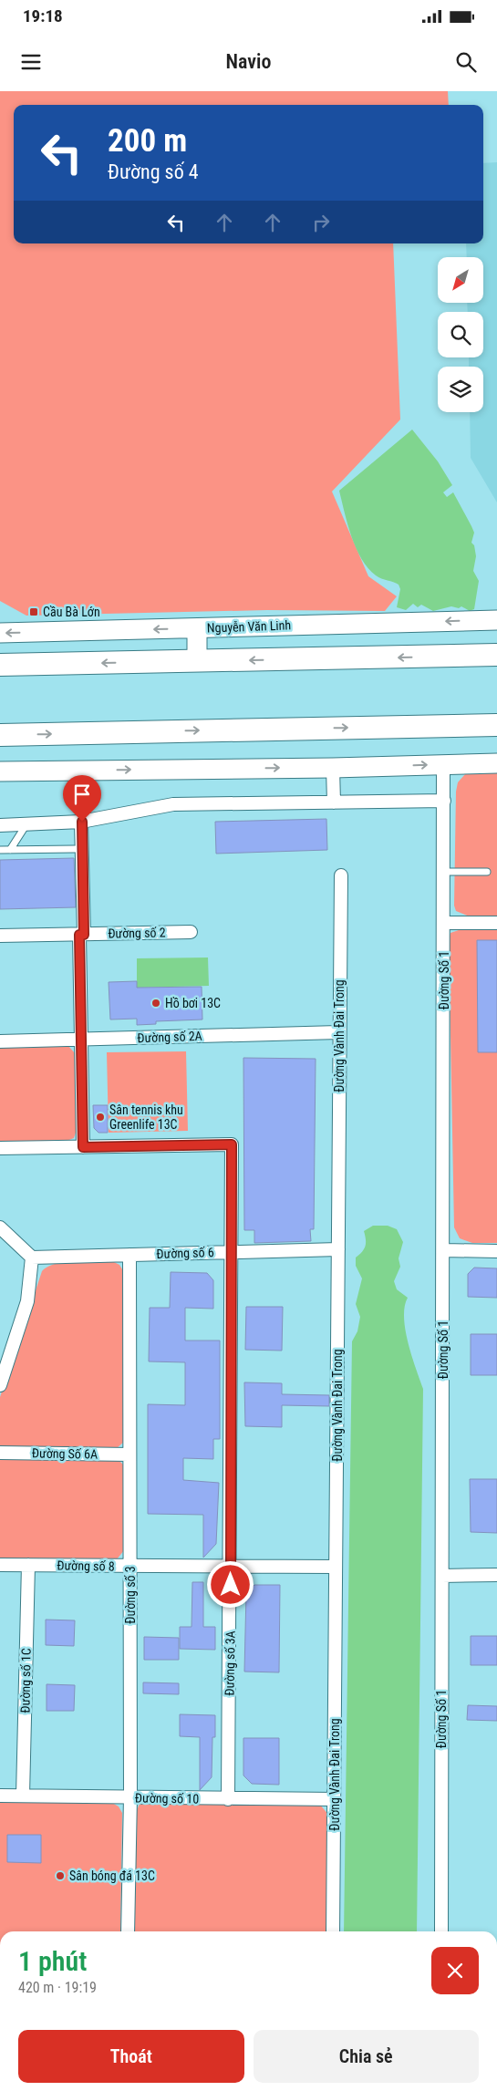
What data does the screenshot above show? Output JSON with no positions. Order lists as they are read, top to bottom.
{
  "streets": {
    "main road": ["Nguyễn Văn Linh"],
    "street": [
      "Đường số 2",
      "Đường Số 1",
      "Đường Vành Đai Trong",
      "Đường số 2A",
      "Đường số 6",
      "Đường Số 6A",
      "Đường số 8",
      "Đường số 3",
      "Đường số 3A",
      "Đường số 1C",
      "Đường số 10"
    ]
  },
  "crossings": [
    ["Đường Vành Đai Trong", "Đường số 2A"],
    ["Đường Vành Đai Trong", "Đường số 6"],
    ["Đường Vành Đai Trong", "Đường số 8"],
    ["Đường Vành Đai Trong", "Đường số 10"],
    ["Đường số 6", "Đường số 3"],
    ["Đường số 6", "Đường số 3A"],
    ["Đường Số 6A", "Đường số 3"],
    ["Đường số 8", "Đường số 3"],
    ["Đường số 8", "Đường số 3A"],
    ["Đường số 8", "Đường số 1C"],
    ["Đường số 3", "Đường số 10"],
    ["Đường số 3A", "Đường số 10"],
    ["Đường số 1C", "Đường số 10"]
  ],
  "places": {
    "transit": ["Cầu Bà Lớn"],
    "other": ["Hồ bơi 13C", "Sân tennis khu Greenlife 13C", "Sân bóng đá 13C"]
  },
  "north": "bottom left",
  "page": {
    "status": "19:18",
    "header": "Navio",
    "turn": ["200 m", "Đường số 4"],
    "heading": ["1 phút", "420 m · 19:19"],
    "buttons": ["Thoát", "Chia sẻ"]
  }
}
